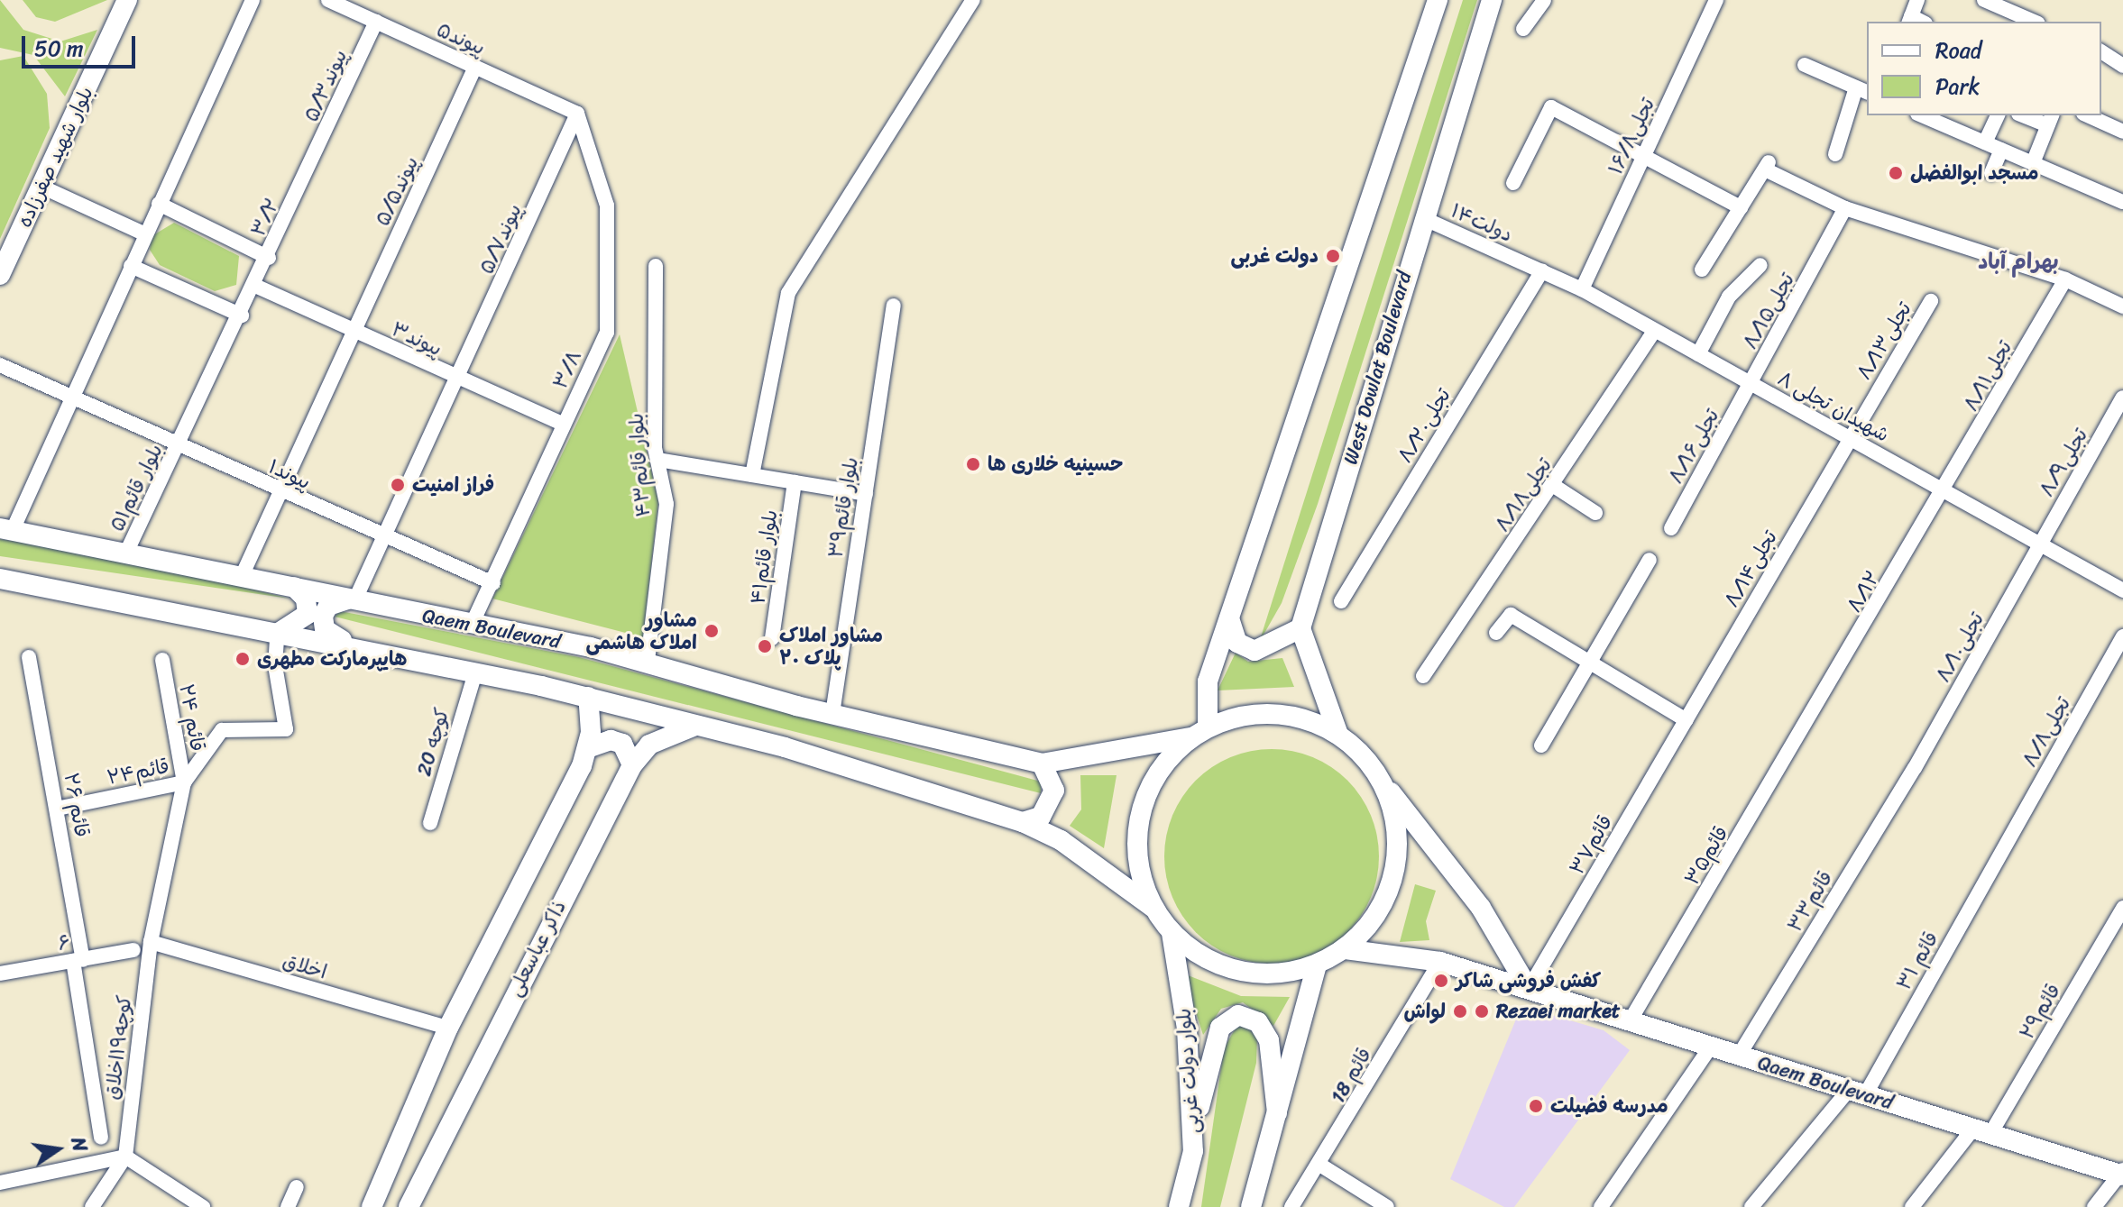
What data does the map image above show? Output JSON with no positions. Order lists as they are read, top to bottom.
{
  "streets": {
    "main road": [
      "بلوار شهید صفرزاده",
      "West Dowlat Boulevard",
      "Qaem Boulevard",
      "ذاکر عباسعلی",
      "بلوار دولت غربی"
    ],
    "street": [
      "پیوند۵",
      "پیوند۵/۳",
      "تجلی۱۶/۸",
      "پیوند۵/۵",
      "۳/۲",
      "۱۴دولت",
      "پیوند۵/۷",
      "تجلی۸/۱۵",
      "پیوند۳",
      "تجلی۸/۱۳",
      "۳/۸",
      "تجلی۸/۱۱",
      "شهیدان تجلی ۸",
      "تجلی۸/۲۰",
      "تجلی۸/۱۶",
      "تجلی۸/۹",
      "بلوار قائم۴۳",
      "پیوند۱",
      "بلوار قائم۵۱",
      "تجلی۸/۱۸",
      "بلوار قائم۳۹",
      "بلوار قائم۴۱",
      "تجلی۸‌/۱۴",
      "۸/۱۲",
      "تجلی۸/۱۰",
      "۲۴ قائم",
      "تجلی۸/۸",
      "کوچه 20",
      "قائم۲۴",
      "قائم ۲۶",
      "قائم۳۷",
      "قائم۳۵",
      "قائم۳۳",
      "۶",
      "قائم ۳۱",
      "اخلاق",
      "قائم۲۹",
      "کوچه۱۹اخلاق",
      "18 قائم"
    ]
  },
  "crossings": [
    ["پیوند۵", "پیوند۵/۳"],
    ["پیوند۵", "پیوند۵/۵"],
    ["پیوند۵", "پیوند۵/۷"],
    ["پیوند۵", "۳/۸"],
    ["پیوند۵/۳", "۳/۲"],
    ["تجلی۱۶/۸", "شهیدان تجلی ۸"],
    ["پیوند۵/۵", "پیوند۳"],
    ["پیوند۵/۵", "پیوند۱"],
    ["پیوند۵/۵", "Qaem Boulevard"],
    ["۳/۲", "پیوند۳"],
    ["۳/۲", "بلوار قائم۵۱"],
    ["۱۴دولت", "West Dowlat Boulevard"],
    ["۱۴دولت", "شهیدان تجلی ۸"],
    ["پیوند۵/۷", "پیوند۳"],
    ["پیوند۵/۷", "۳/۸"],
    ["پیوند۵/۷", "پیوند۱"],
    ["پیوند۵/۷", "Qaem Boulevard"],
    ["تجلی۸/۱۵", "شهیدان تجلی ۸"],
    ["تجلی۸/۱۵", "تجلی۸/۱۶"],
    ["پیوند۳", "۳/۸"],
    ["تجلی۸/۱۳", "شهیدان تجلی ۸"],
    ["تجلی۸/۱۳", "تجلی۸‌/۱۴"],
    ["۳/۸", "پیوند۱"],
    ["۳/۸", "Qaem Boulevard"],
    ["تجلی۸/۱۱", "شهیدان تجلی ۸"],
    ["تجلی۸/۱۱", "۸/۱۲"],
    ["شهیدان تجلی ۸", "تجلی۸/۲۰"],
    ["شهیدان تجلی ۸", "تجلی۸/۱۶"],
    ["شهیدان تجلی ۸", "تجلی۸/۹"],
    ["شهیدان تجلی ۸", "تجلی۸/۱۸"],
    ["شهیدان تجلی ۸", "تجلی۸‌/۱۴"],
    ["شهیدان تجلی ۸", "۸/۱۲"],
    ["شهیدان تجلی ۸", "تجلی۸/۱۰"],
    ["تجلی۸/۹", "تجلی۸/۱۰"],
    ["بلوار قائم۴۳", "Qaem Boulevard"],
    ["پیوند۱", "بلوار قائم۵۱"],
    ["بلوار قائم۵۱", "Qaem Boulevard"],
    ["بلوار قائم۳۹", "Qaem Boulevard"],
    ["تجلی۸‌/۱۴", "قائم۳۷"],
    ["۸/۱۲", "قائم۳۵"],
    ["Qaem Boulevard", "قائم۳۷"],
    ["Qaem Boulevard", "قائم۳۵"],
    ["Qaem Boulevard", "قائم۳۳"],
    ["Qaem Boulevard", "قائم ۳۱"],
    ["Qaem Boulevard", "قائم۲۹"],
    ["Qaem Boulevard", "18 قائم"],
    ["تجلی۸/۱۰", "قائم۳۳"],
    ["۲۴ قائم", "قائم۲۴"],
    ["۲۴ قائم", "کوچه۱۹اخلاق"],
    ["تجلی۸/۸", "قائم ۳۱"],
    ["قائم۲۴", "قائم ۲۶"],
    ["قائم۲۴", "کوچه۱۹اخلاق"],
    ["قائم ۲۶", "۶"],
    ["اخلاق", "کوچه۱۹اخلاق"]
  ],
  "districts": ["بهرام آباد"],
  "places": [
    "مسجد ابوالفضل",
    "دولت غربی",
    "حسینیه خلاری ها",
    "فراز امنیت",
    "مشاور املاک هاشمی",
    "مشاور املاک پلاک ۲۰",
    "هایپرمارکت مطهری",
    "کفش فروشی شاکر",
    "لواش",
    "Rezaei market",
    "مدرسه فضیلت"
  ],
  "legend": ["Road", "Park"],
  "scale_bar": "50 m",
  "north": "right"
}
